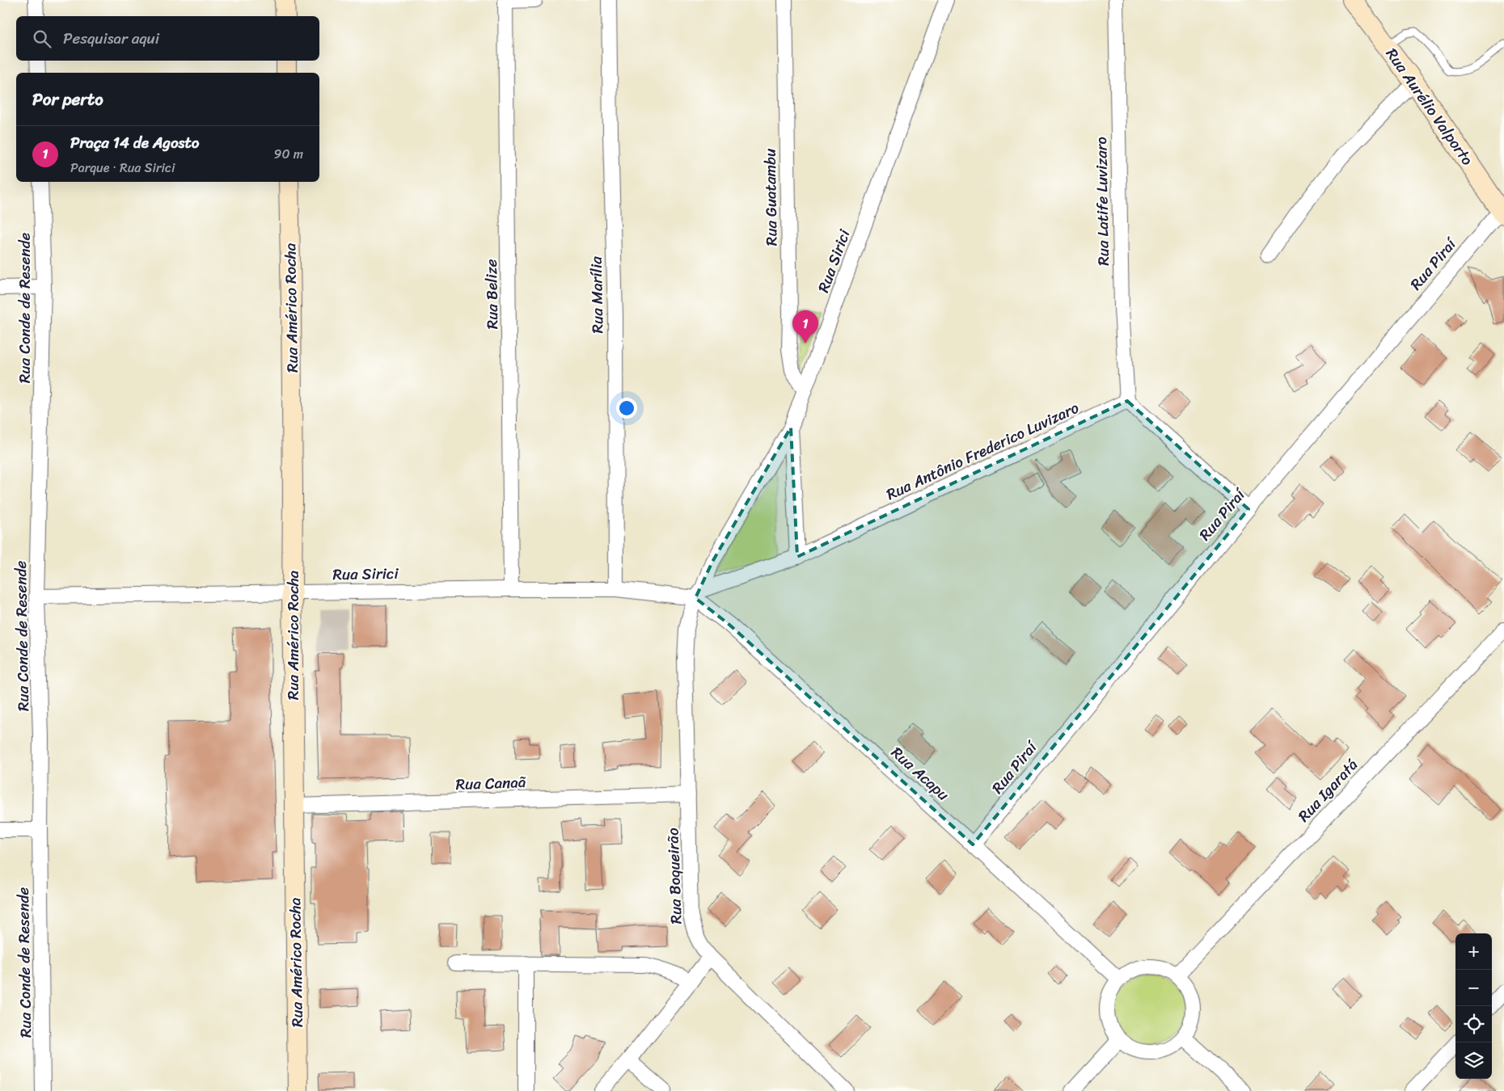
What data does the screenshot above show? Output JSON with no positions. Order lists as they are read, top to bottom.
{
  "streets": {
    "street": [
      "Rua Aurélio Valporto",
      "Rua Guatambu",
      "Rua Latife Luvizaro",
      "Rua Sirici",
      "Rua Piraí",
      "Rua Belize",
      "Rua Marília",
      "Rua Conde de Resende",
      "Rua Américo Rocha",
      "Rua Antônio Frederico Luvizaro",
      "Rua Acapu",
      "Rua Canaã",
      "Rua Igaratá",
      "Rua Boqueirão"
    ]
  },
  "crossings": [
    ["Rua Aurélio Valporto", "Rua Piraí"],
    ["Rua Guatambu", "Rua Sirici"],
    ["Rua Latife Luvizaro", "Rua Antônio Frederico Luvizaro"],
    ["Rua Sirici", "Rua Belize"],
    ["Rua Sirici", "Rua Marília"],
    ["Rua Sirici", "Rua Conde de Resende"],
    ["Rua Sirici", "Rua Américo Rocha"],
    ["Rua Sirici", "Rua Antônio Frederico Luvizaro"],
    ["Rua Sirici", "Rua Acapu"],
    ["Rua Sirici", "Rua Boqueirão"],
    ["Rua Piraí", "Rua Acapu"],
    ["Rua Américo Rocha", "Rua Canaã"],
    ["Rua Antônio Frederico Luvizaro", "Rua Acapu"],
    ["Rua Antônio Frederico Luvizaro", "Rua Boqueirão"],
    ["Rua Acapu", "Rua Igaratá"],
    ["Rua Acapu", "Rua Boqueirão"],
    ["Rua Canaã", "Rua Boqueirão"]
  ],
  "page": {
    "search": "Pesquisar aqui",
    "heading": "Por perto",
    "list": [
      {
        "mark": "1",
        "name": "Praça 14 de Agosto",
        "note": "Parque · Rua Sirici",
        "value": "90 m"
      }
    ],
    "pins": "1",
    "map_buttons": ["+", "−"]
  }
}
